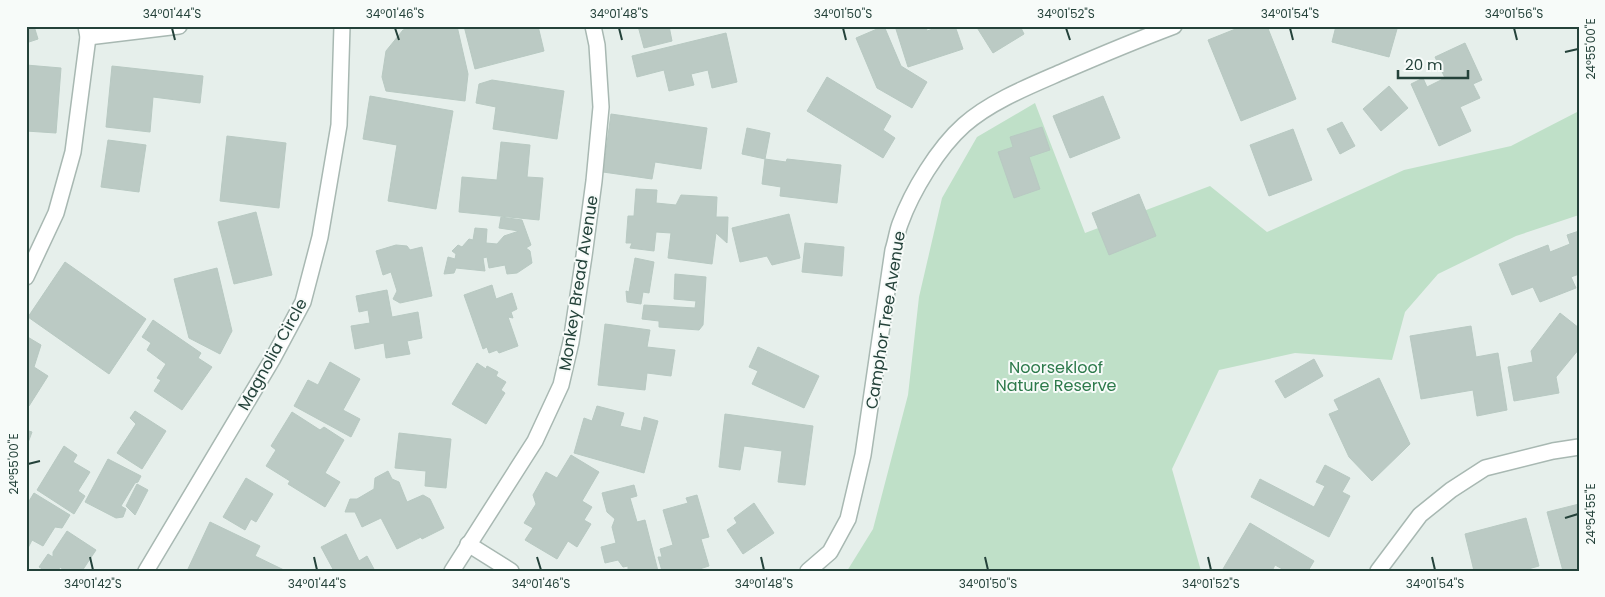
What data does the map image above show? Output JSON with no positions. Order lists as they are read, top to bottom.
{
  "streets": {
    "street": ["Monkey Bread Avenue", "Camphor Tree Avenue", "Magnolia Circle"]
  },
  "parks": ["Noorsekloof Nature Reserve"],
  "scale_bar": "20 m",
  "coordinates": [
    "34°01'44\"S",
    "34°01'46\"S",
    "34°01'48\"S",
    "34°01'50\"S",
    "34°01'52\"S",
    "34°01'54\"S",
    "34°01'56\"S",
    "24°55'00\"E",
    "24°54'55\"E",
    "34°01'42\"S"
  ]
}
